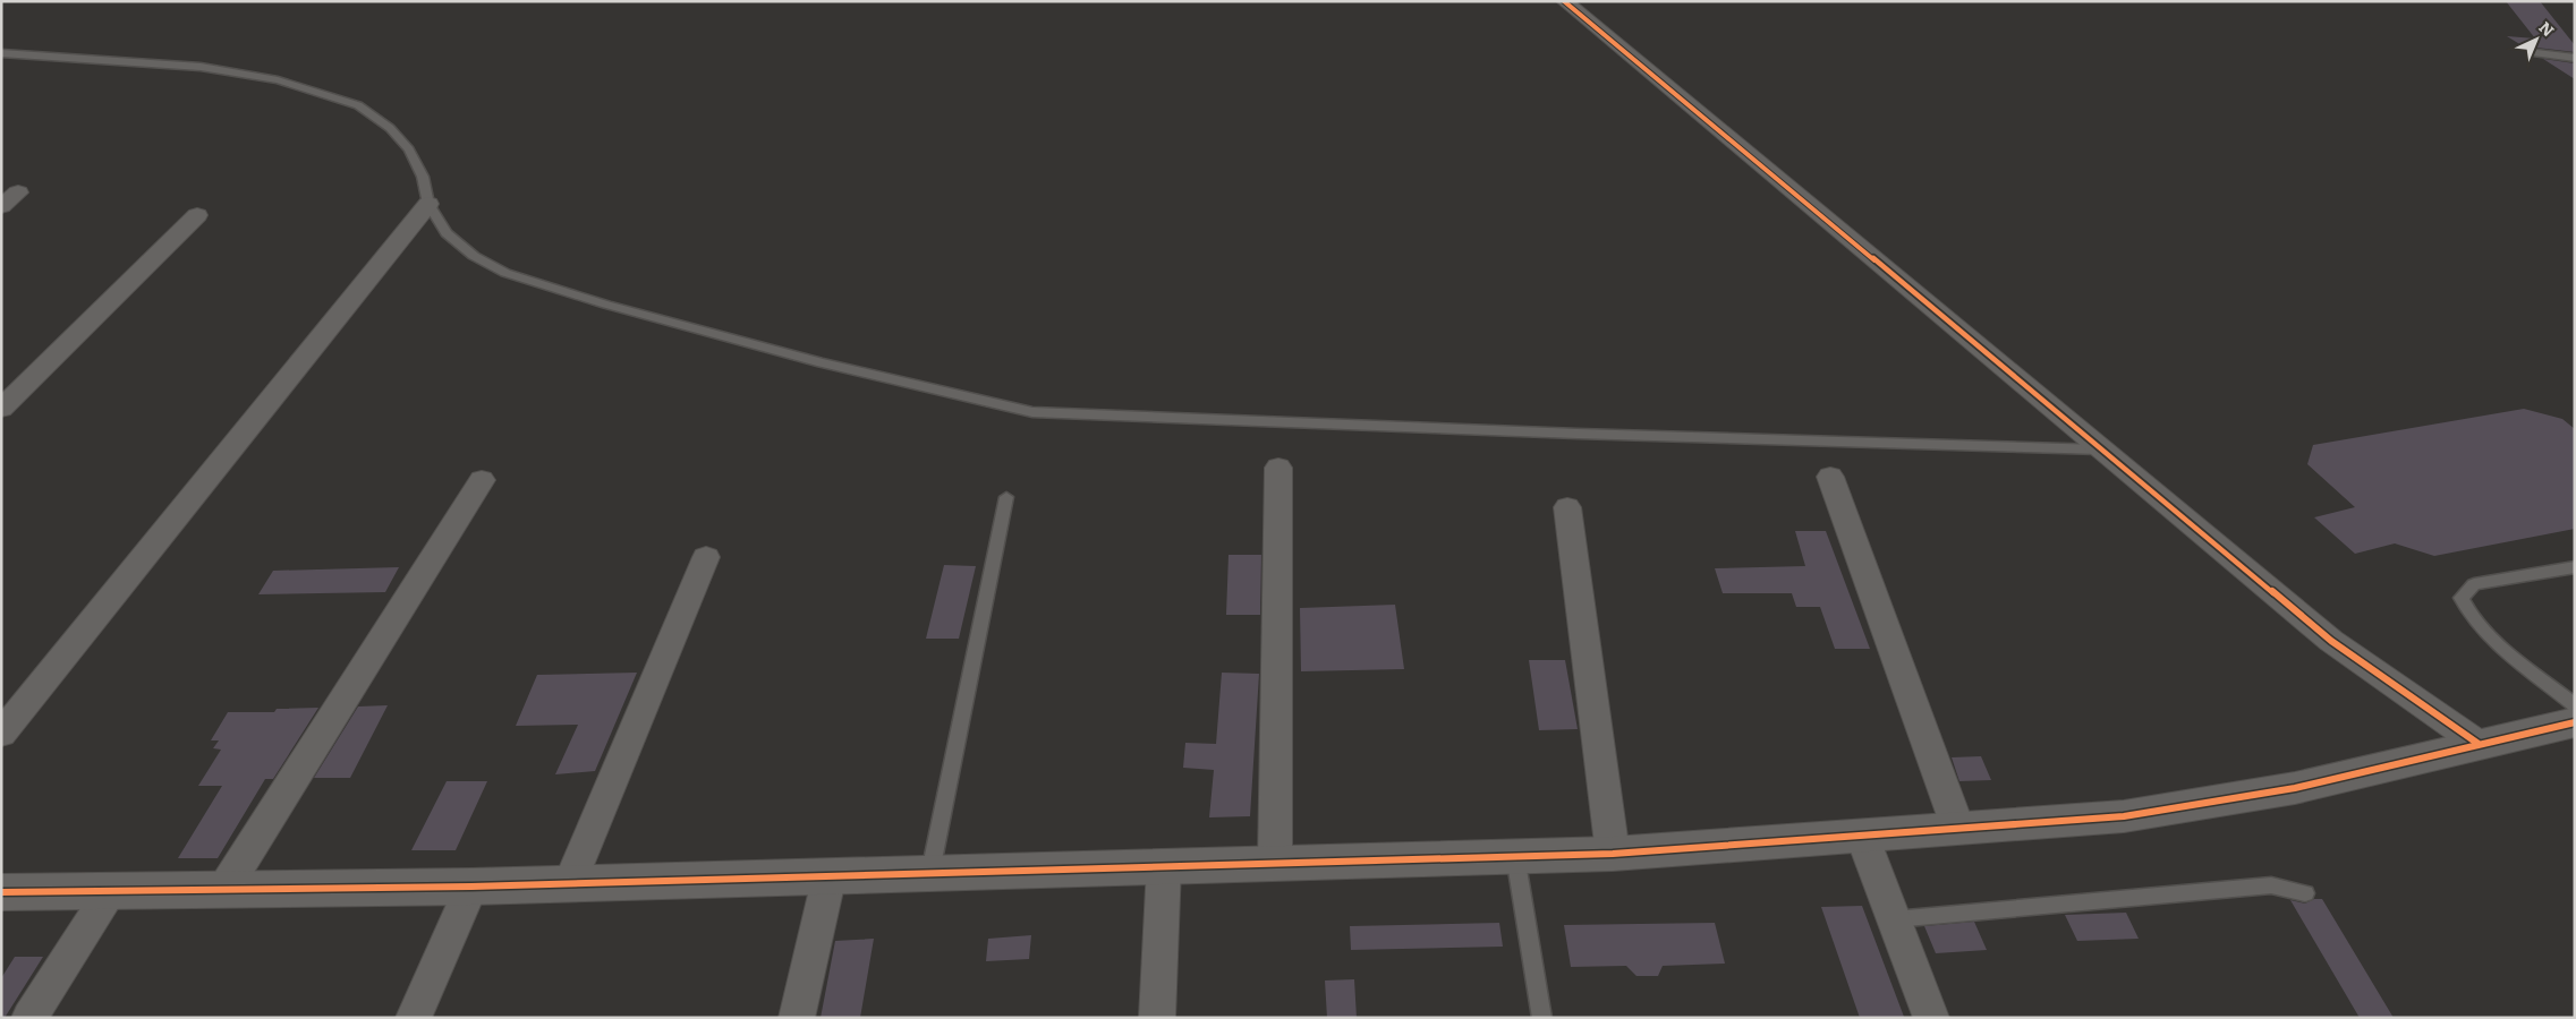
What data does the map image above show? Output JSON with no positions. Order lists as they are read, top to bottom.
{
  "north": "top right"
}
